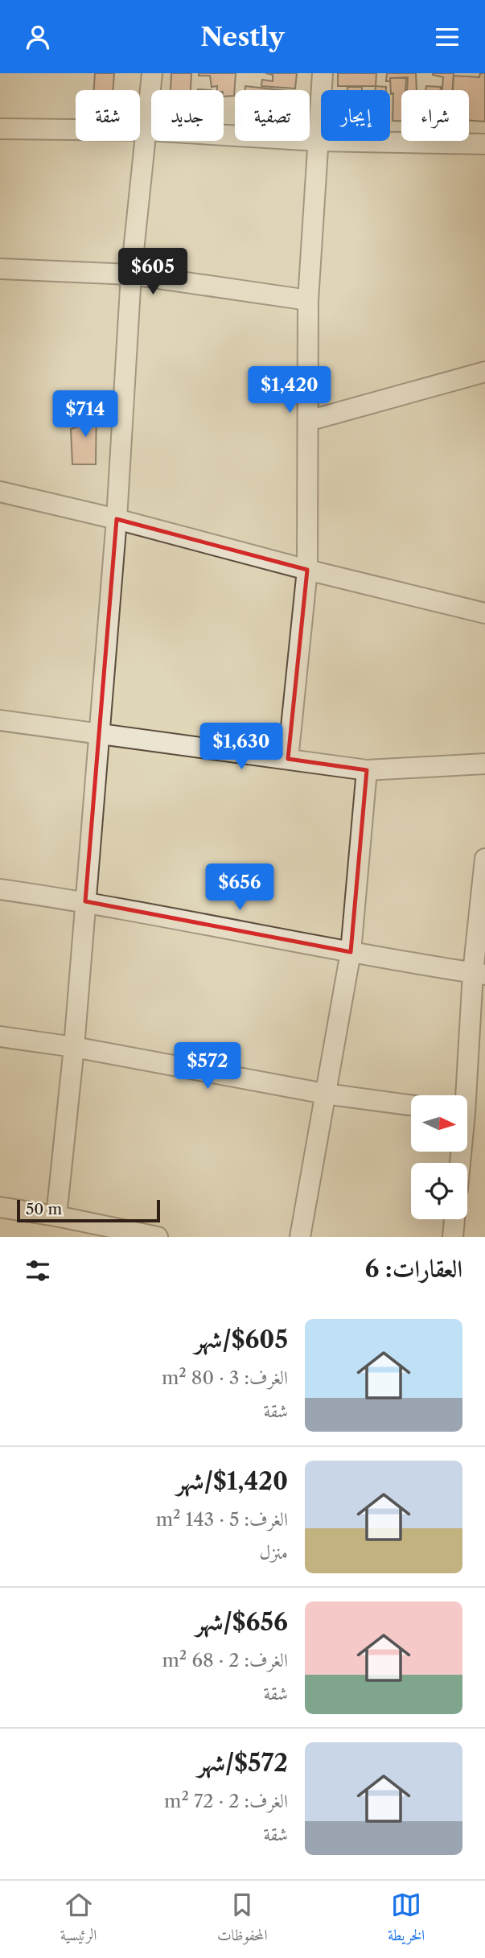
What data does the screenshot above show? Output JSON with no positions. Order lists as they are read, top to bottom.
{
  "scale_bar": "50 m",
  "north": "right",
  "page": {
    "header": "Nestly",
    "chip": [
      "شراء",
      "إيجار",
      "تصفية",
      "جديد",
      "شقة"
    ],
    "price": [
      "$605",
      "$1,420",
      "$714",
      "$1,630",
      "$656",
      "$572"
    ],
    "scale": "50 m",
    "heading": "العقارات: 6",
    "list": [
      {
        "name": "$605/شهر",
        "note": "الغرف: 3 · 80 m² · شقة"
      },
      {
        "name": "$1,420/شهر",
        "note": "الغرف: 5 · 143 m² · منزل"
      },
      {
        "name": "$656/شهر",
        "note": "الغرف: 2 · 68 m² · شقة"
      },
      {
        "name": "$572/شهر",
        "note": "الغرف: 2 · 72 m² · شقة"
      }
    ],
    "tabs": ["الخريطة", "المحفوظات", "الرئيسية"]
  }
}
